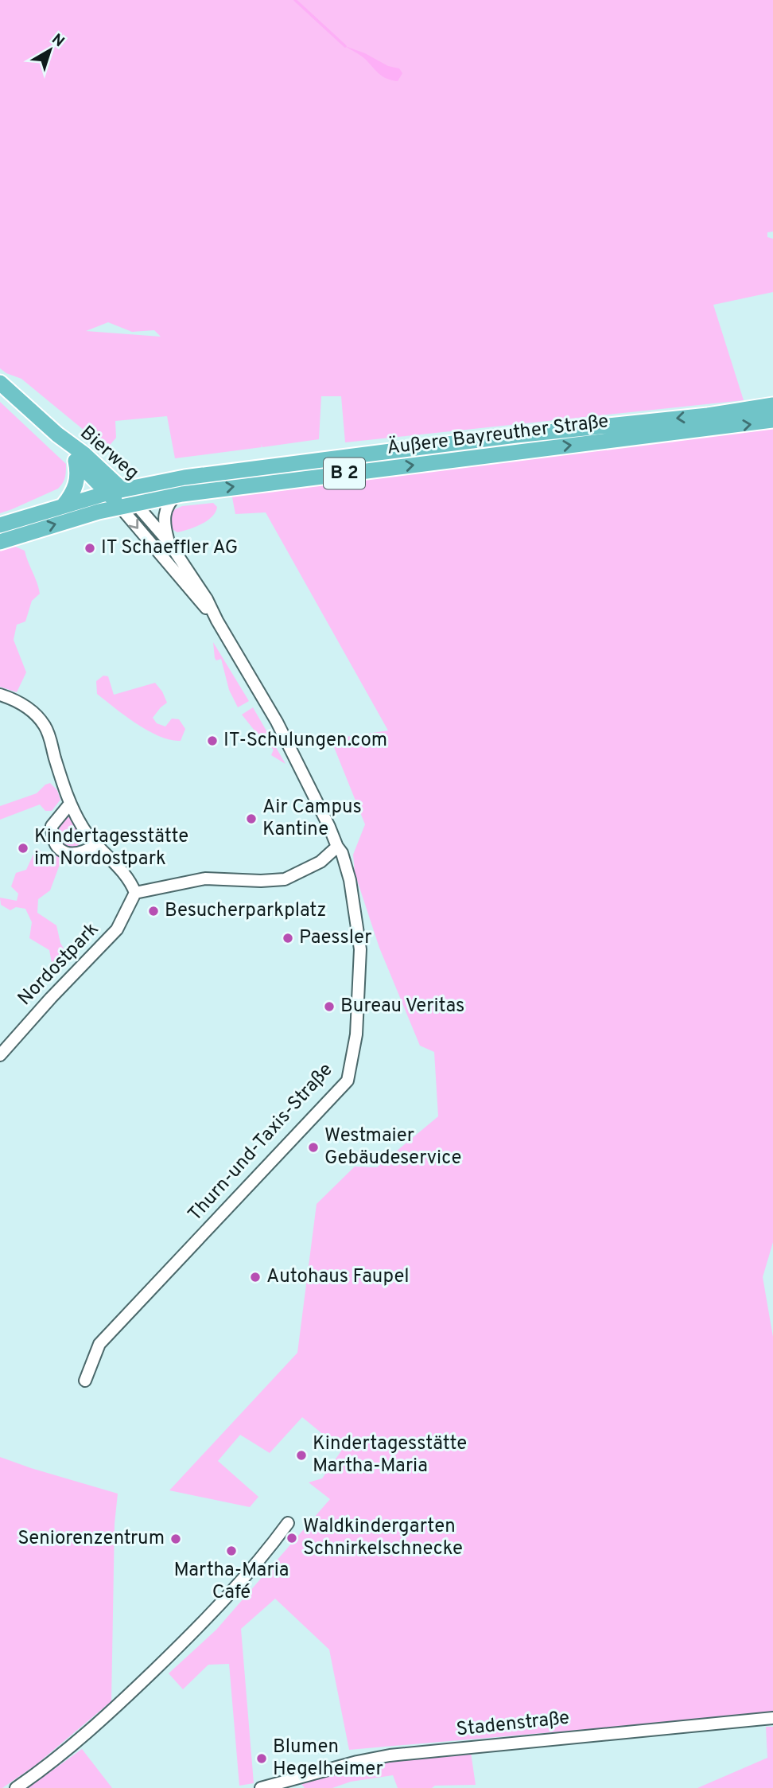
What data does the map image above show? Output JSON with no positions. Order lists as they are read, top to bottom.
{
  "streets": {
    "main road": ["Äußere Bayreuther Straße", "Bierweg", "B 2"],
    "street": ["Nordostpark", "Thurn-und-Taxis-Straße", "Stadenstraße"]
  },
  "crossings": [
    ["Äußere Bayreuther Straße", "Bierweg"],
    ["Äußere Bayreuther Straße", "Thurn-und-Taxis-Straße"]
  ],
  "places": [
    "IT Schaeffler AG",
    "IT-Schulungen.com",
    "Air Campus Kantine",
    "Kindertagesstätte im Nordostpark",
    "Besucherparkplatz",
    "Paessler",
    "Bureau Veritas",
    "Westmaier Gebäudeservice",
    "Autohaus Faupel",
    "Kindertagesstätte Martha-Maria",
    "Waldkindergarten Schnirkelschnecke",
    "Seniorenzentrum",
    "Martha-Maria Café",
    "Blumen Hegelheimer"
  ],
  "north": "top right"
}
